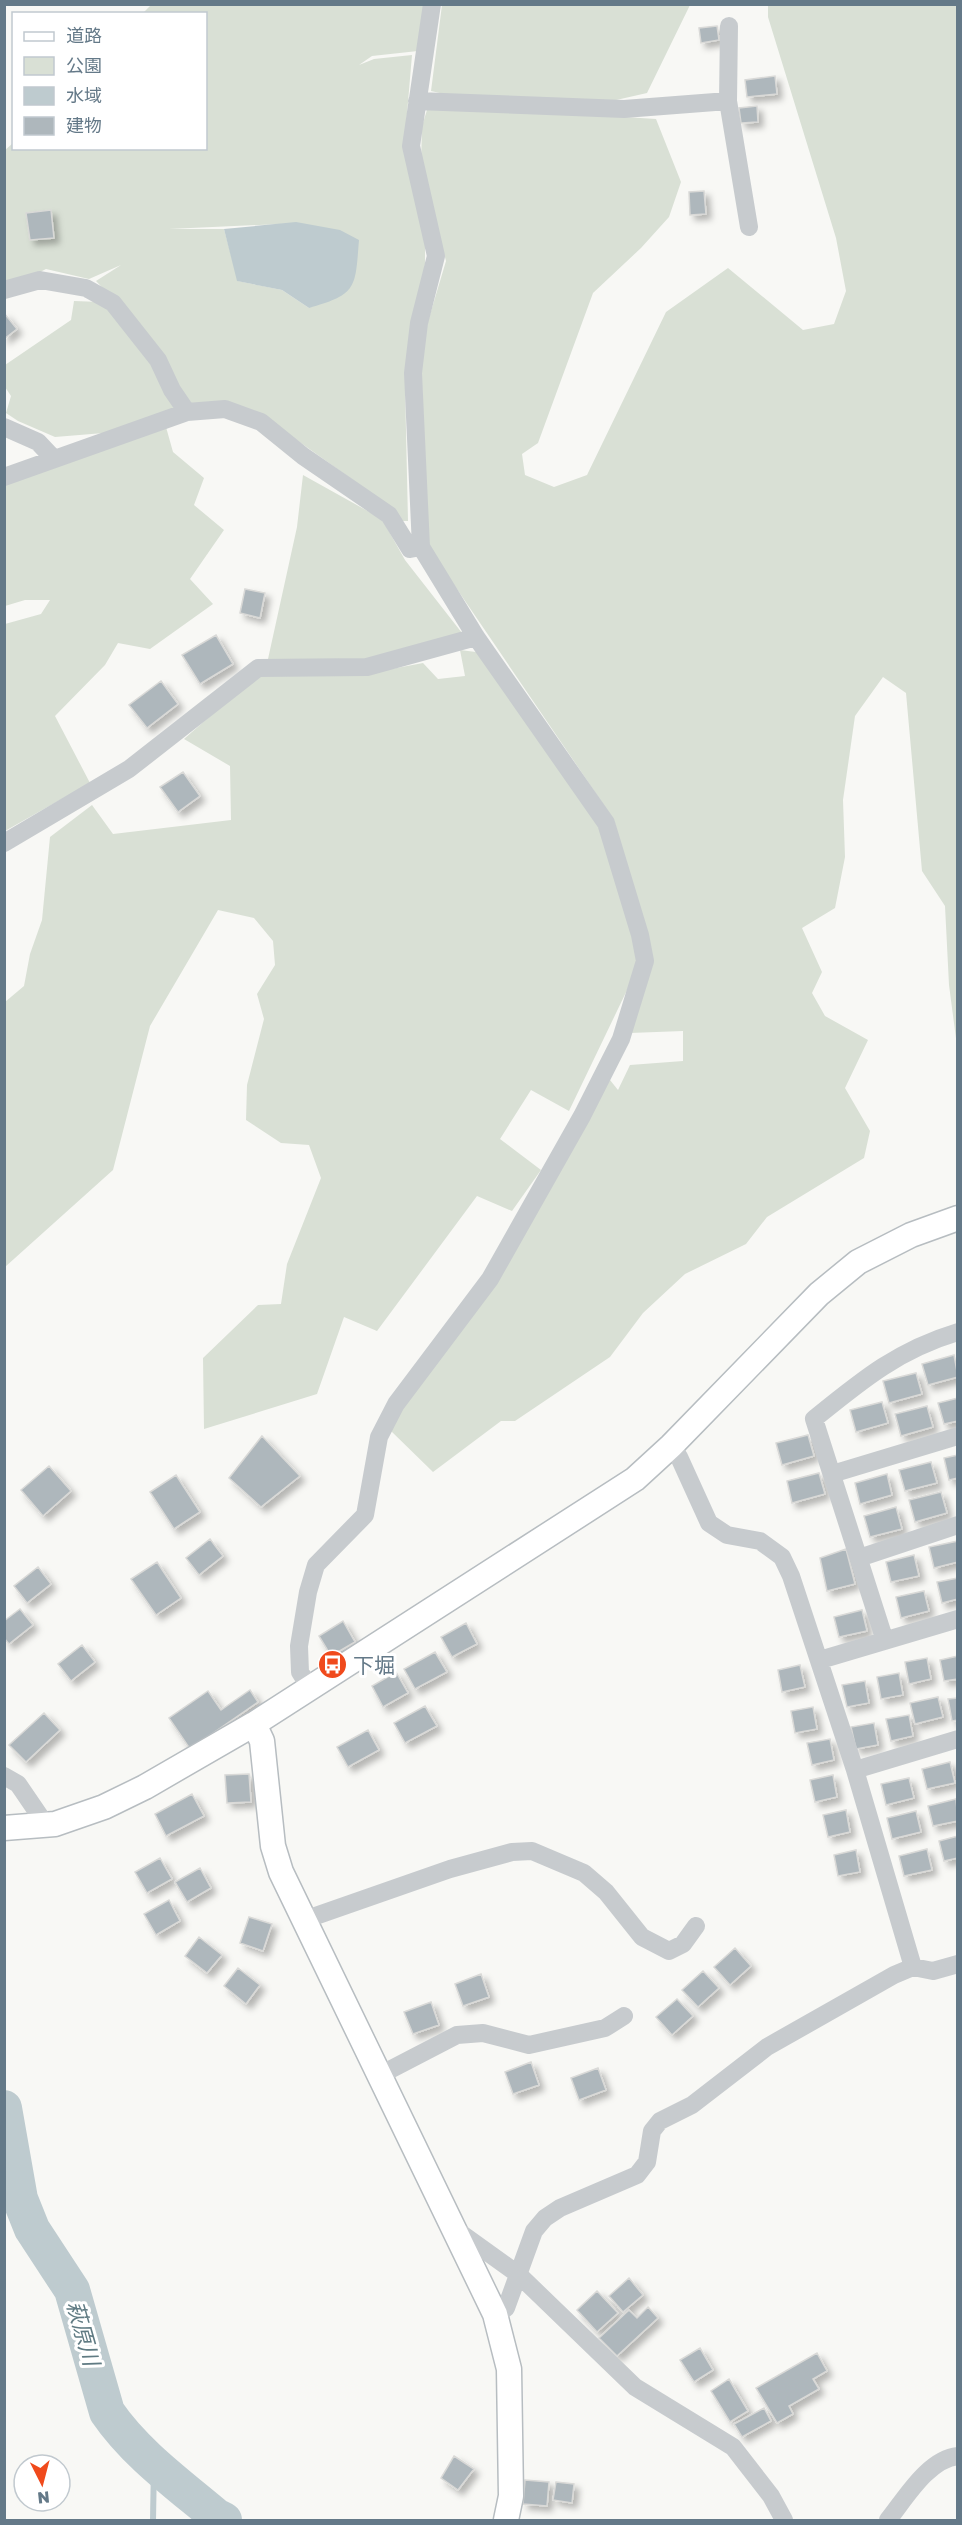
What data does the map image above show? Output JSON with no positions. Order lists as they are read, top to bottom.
{
  "water": ["萩原川"],
  "places": {
    "bus stop": ["下堀"]
  },
  "legend": [
    "道路",
    "公園",
    "水域",
    "建物"
  ],
  "north": "bottom"
}
